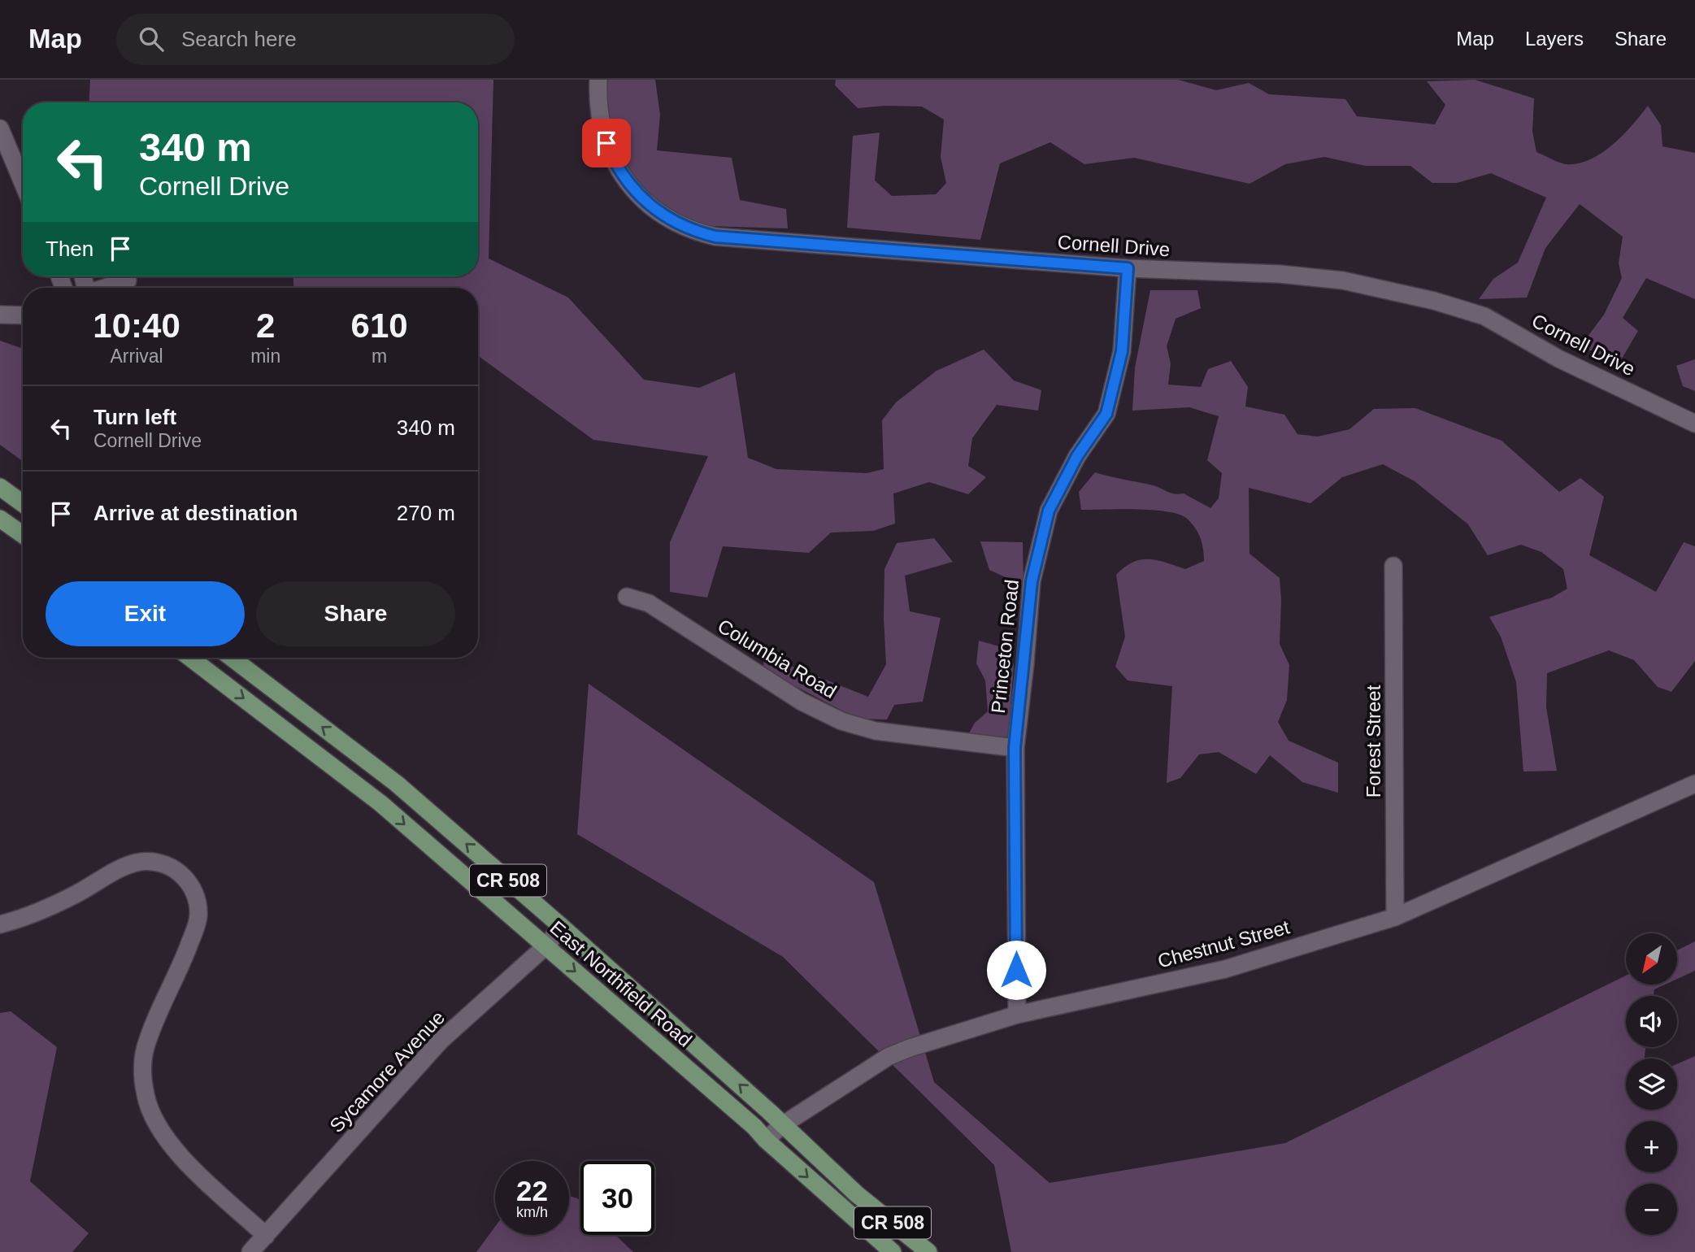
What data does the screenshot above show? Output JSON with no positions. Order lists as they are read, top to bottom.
{
  "streets": {
    "main road": ["CR 508", "East Northfield Road"],
    "street": [
      "Cornell Drive",
      "Princeton Road",
      "Columbia Road",
      "Forest Street",
      "Chestnut Street",
      "Sycamore Avenue"
    ]
  },
  "crossings": [
    ["Cornell Drive", "Princeton Road"],
    ["Princeton Road", "Columbia Road"],
    ["Princeton Road", "Chestnut Street"],
    ["Forest Street", "Chestnut Street"],
    ["Chestnut Street", "East Northfield Road"],
    ["East Northfield Road", "Sycamore Avenue"]
  ],
  "north": "bottom left",
  "page": {
    "header": "Map",
    "search": "Search here",
    "nav": ["Map", "Layers", "Share"],
    "turn": ["340 m", "Cornell Drive"],
    "then": "Then",
    "eta": [
      "10:40",
      "Arrival",
      "2",
      "min",
      "610",
      "m"
    ],
    "list": [
      {
        "name": "Turn left",
        "note": "Cornell Drive",
        "value": "340 m"
      },
      {
        "name": "Arrive at destination",
        "value": "270 m"
      }
    ],
    "buttons": ["Exit", "Share"],
    "map_buttons": ["+", "−"],
    "speed": "22 km/h",
    "limit": "30"
  }
}
